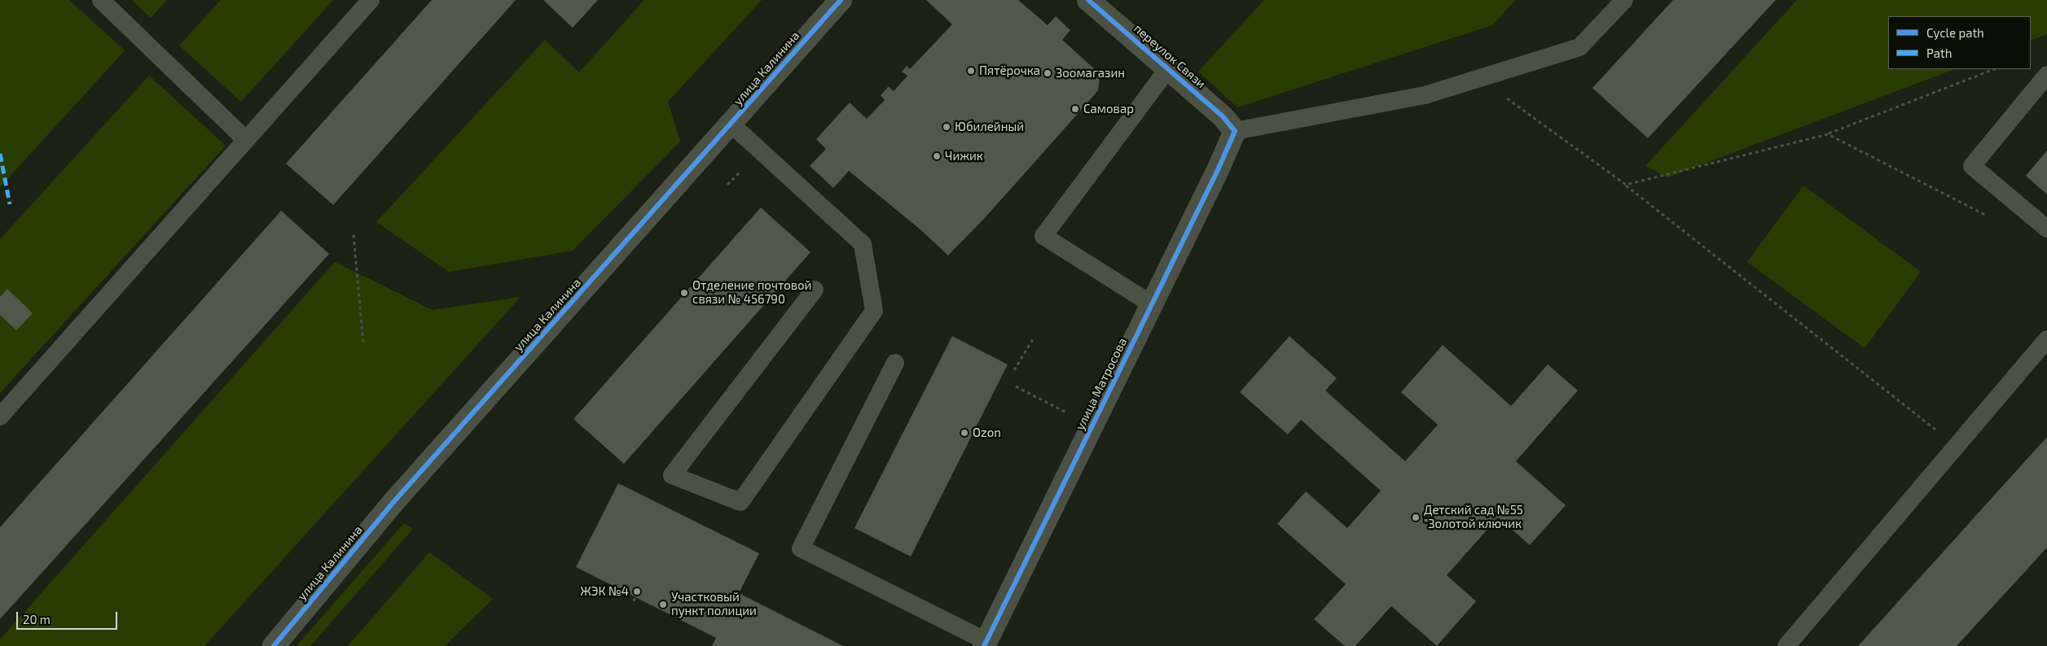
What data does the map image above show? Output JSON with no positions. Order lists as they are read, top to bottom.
{
  "streets": {
    "street": ["переулок Связи", "улица Калинина", "улица Матросова"]
  },
  "crossings": [
    ["переулок Связи", "улица Матросова"]
  ],
  "places": [
    "Пятёрочка",
    "Зоомагазин",
    "Самовар",
    "Юбилейный",
    "Чижик",
    "Отделение почтовой связи № 456790",
    "Ozon",
    "Детский сад №55 \"Золотой ключик",
    "ЖЭК №4",
    "Участковый пункт полиции"
  ],
  "legend": ["Cycle path", "Path"],
  "scale_bar": "20 m"
}
